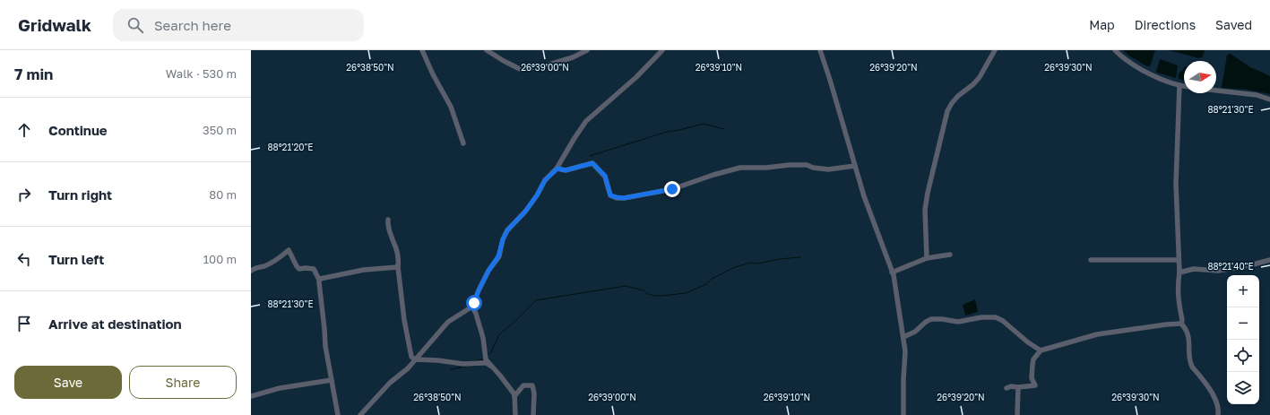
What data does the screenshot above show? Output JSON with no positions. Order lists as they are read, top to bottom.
{
  "north": "right",
  "page": {
    "header": "Gridwalk",
    "search": "Search here",
    "nav": ["Map", "Directions", "Saved"],
    "heading": ["7 min", "Walk · 530 m"],
    "list": [
      ["Continue", "350 m"],
      ["Turn right", "80 m"],
      ["Turn left", "100 m"],
      "Arrive at destination"
    ],
    "map_buttons": ["+", "−"],
    "buttons": ["Save", "Share"]
  },
  "coordinates": [
    "26°38'50\"N",
    "26°39'00\"N",
    "26°39'10\"N",
    "26°39'20\"N",
    "26°39'30\"N",
    "88°21'30\"E",
    "88°21'20\"E",
    "88°21'40\"E"
  ]
}
